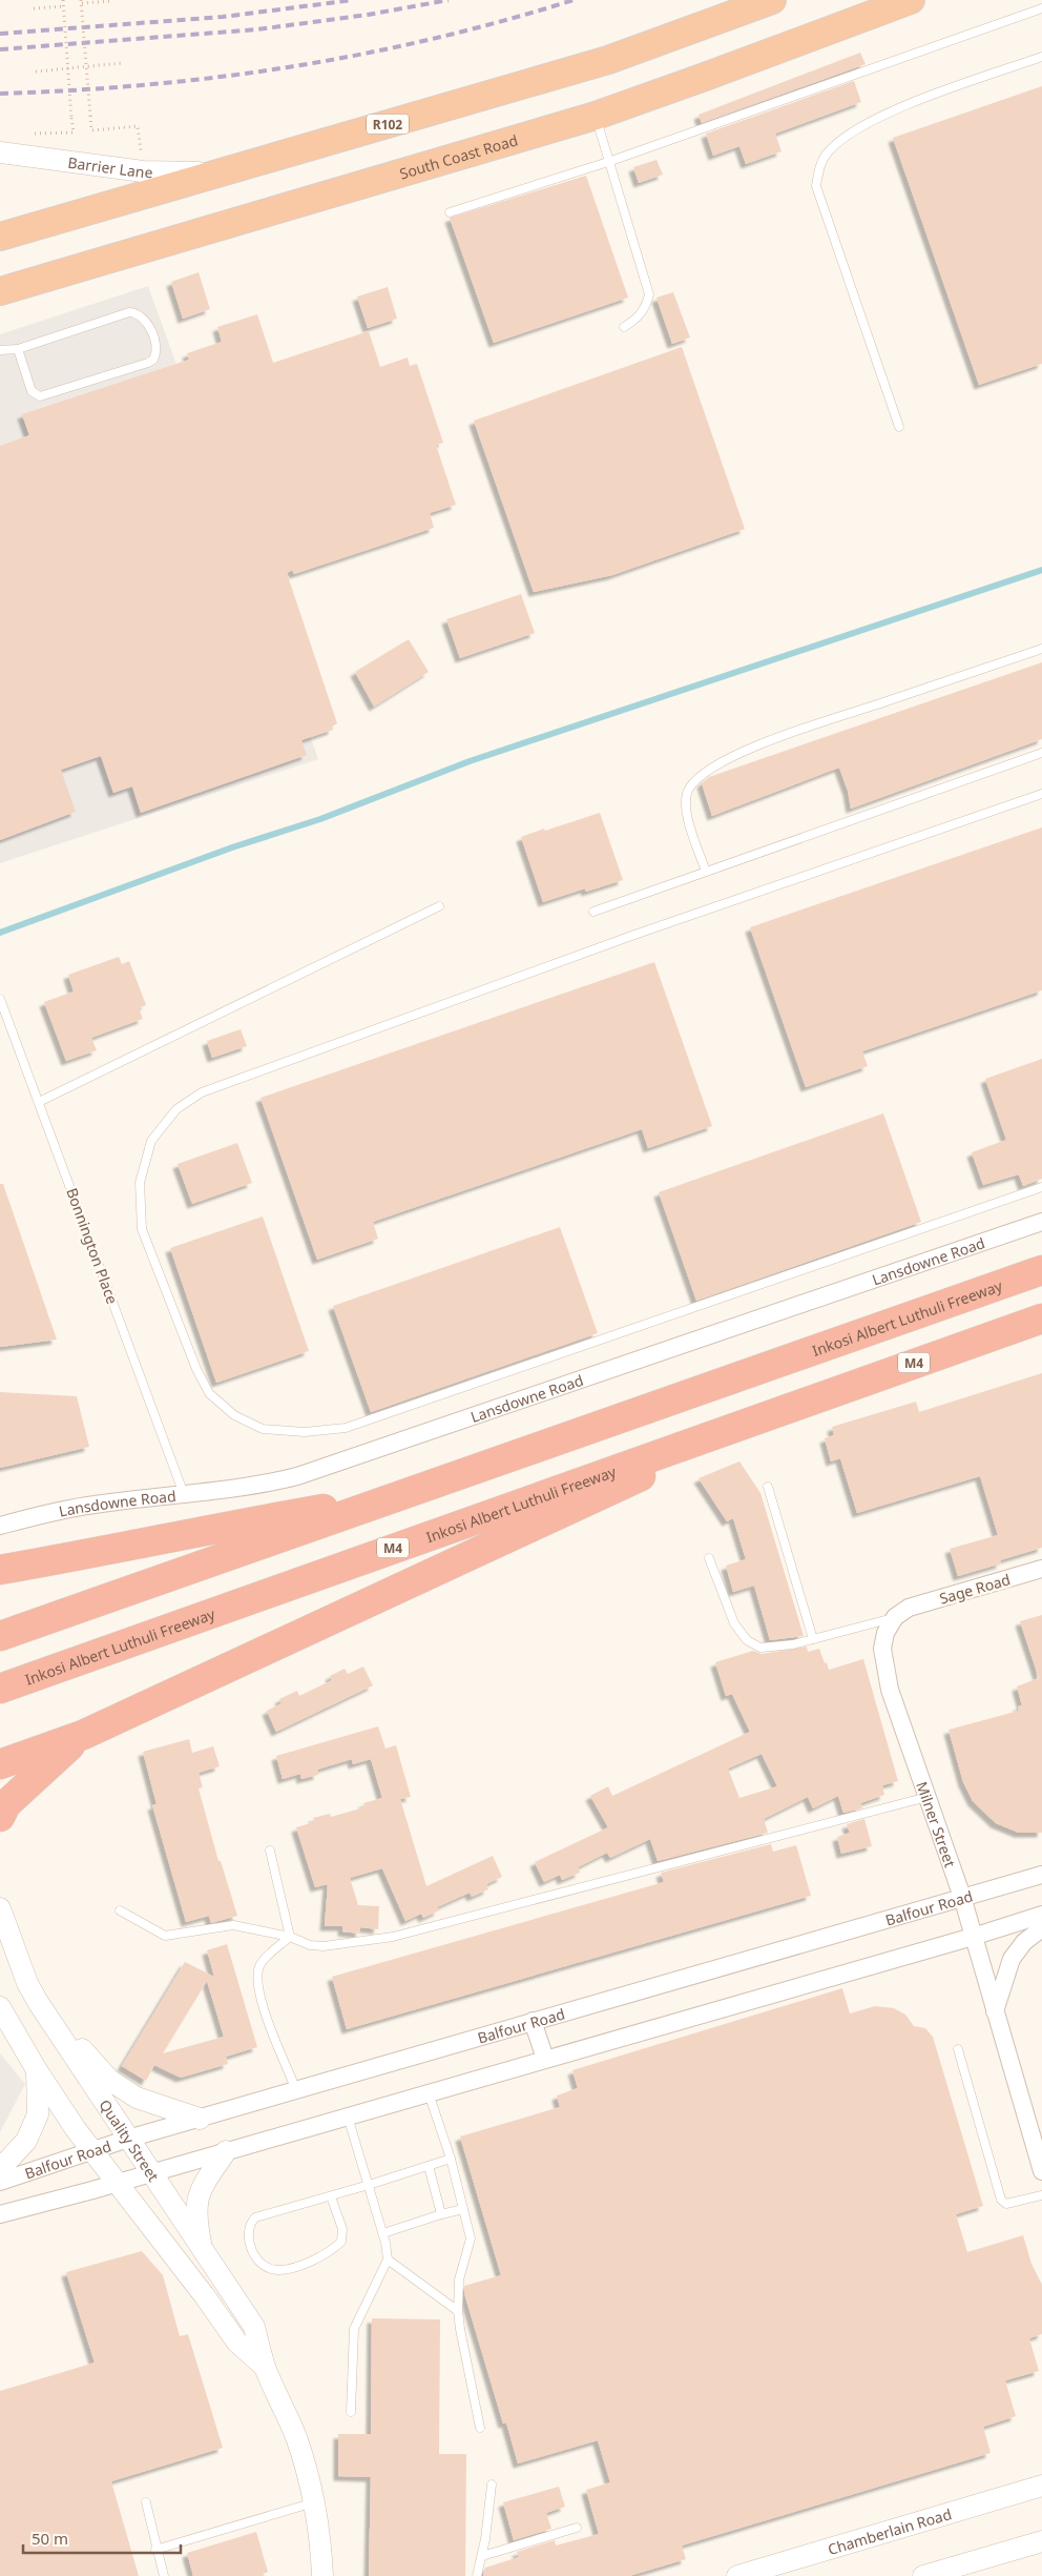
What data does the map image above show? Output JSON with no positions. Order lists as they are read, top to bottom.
{
  "streets": {
    "highway": [
      "R102",
      "South Coast Road",
      "Inkosi Albert Luthuli Freeway",
      "M4"
    ],
    "street": [
      "Barrier Lane",
      "Lansdowne Road",
      "Sage Road",
      "Milner Street",
      "Balfour Road",
      "Quality Street",
      "Chamberlain Road"
    ],
    "lane": ["Bonnington Place"]
  },
  "crossings": [
    ["R102", "Barrier Lane"],
    ["Bonnington Place", "Lansdowne Road"],
    ["Sage Road", "Milner Street"],
    ["Milner Street", "Balfour Road"],
    ["Balfour Road", "Quality Street"]
  ],
  "scale_bar": "50 m"
}
